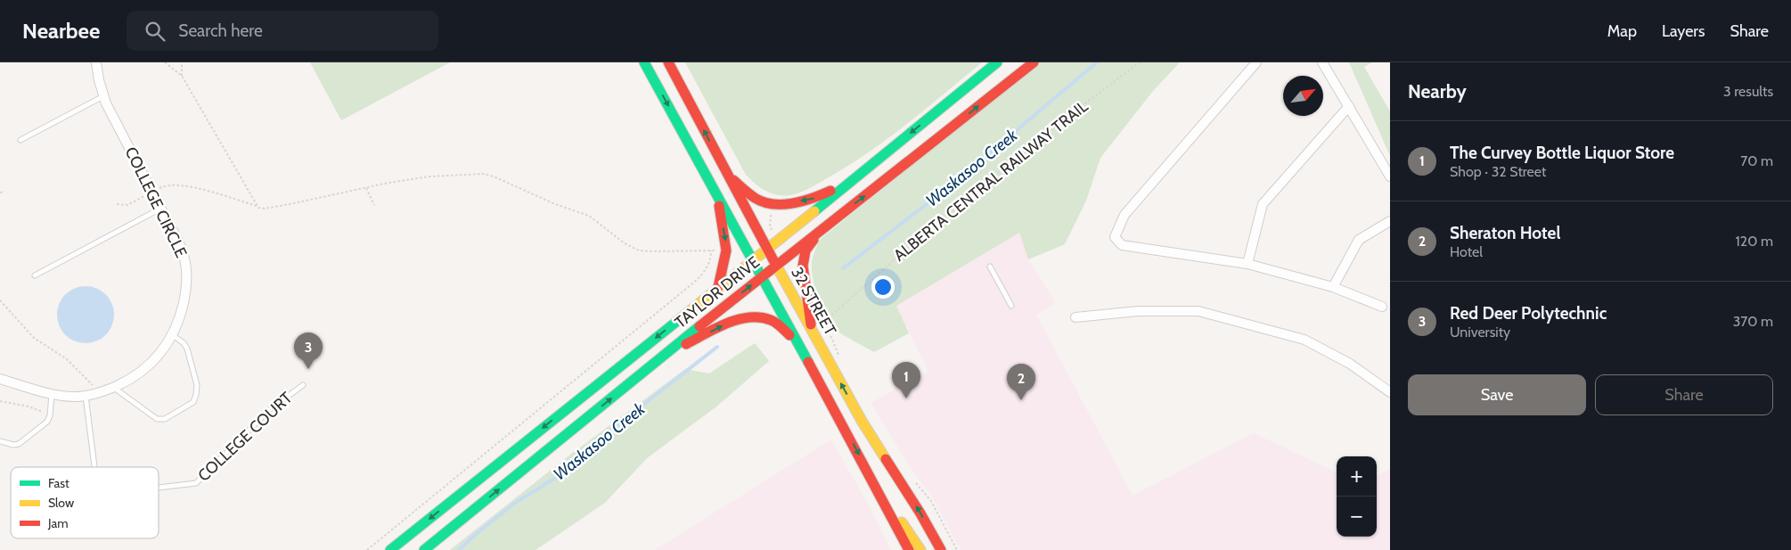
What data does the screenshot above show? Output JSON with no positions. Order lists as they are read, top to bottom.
{
  "streets": {
    "main road": ["TAYLOR DRIVE", "32 STREET"],
    "street": ["COLLEGE CIRCLE"],
    "lane": ["COLLEGE COURT"],
    "path": ["ALBERTA CENTRAL RAILWAY TRAIL"]
  },
  "crossings": [
    ["COLLEGE CIRCLE", "COLLEGE COURT"],
    ["TAYLOR DRIVE", "32 STREET"]
  ],
  "water": ["Waskasoo Creek"],
  "legend": ["Fast", "Slow", "Jam"],
  "north": "top right",
  "page": {
    "header": "Nearbee",
    "search": "Search here",
    "nav": ["Map", "Layers", "Share"],
    "heading": ["Nearby", "3 results"],
    "list": [
      {
        "mark": "1",
        "name": "The Curvey Bottle Liquor Store",
        "note": "Shop · 32 Street",
        "value": "70 m"
      },
      {
        "mark": "2",
        "name": "Sheraton Hotel",
        "note": "Hotel",
        "value": "120 m"
      },
      {
        "mark": "3",
        "name": "Red Deer Polytechnic",
        "note": "University",
        "value": "370 m"
      }
    ],
    "pins": ["3", "1", "2"],
    "buttons": ["Save", "Share"],
    "map_buttons": ["+", "−"]
  }
}
